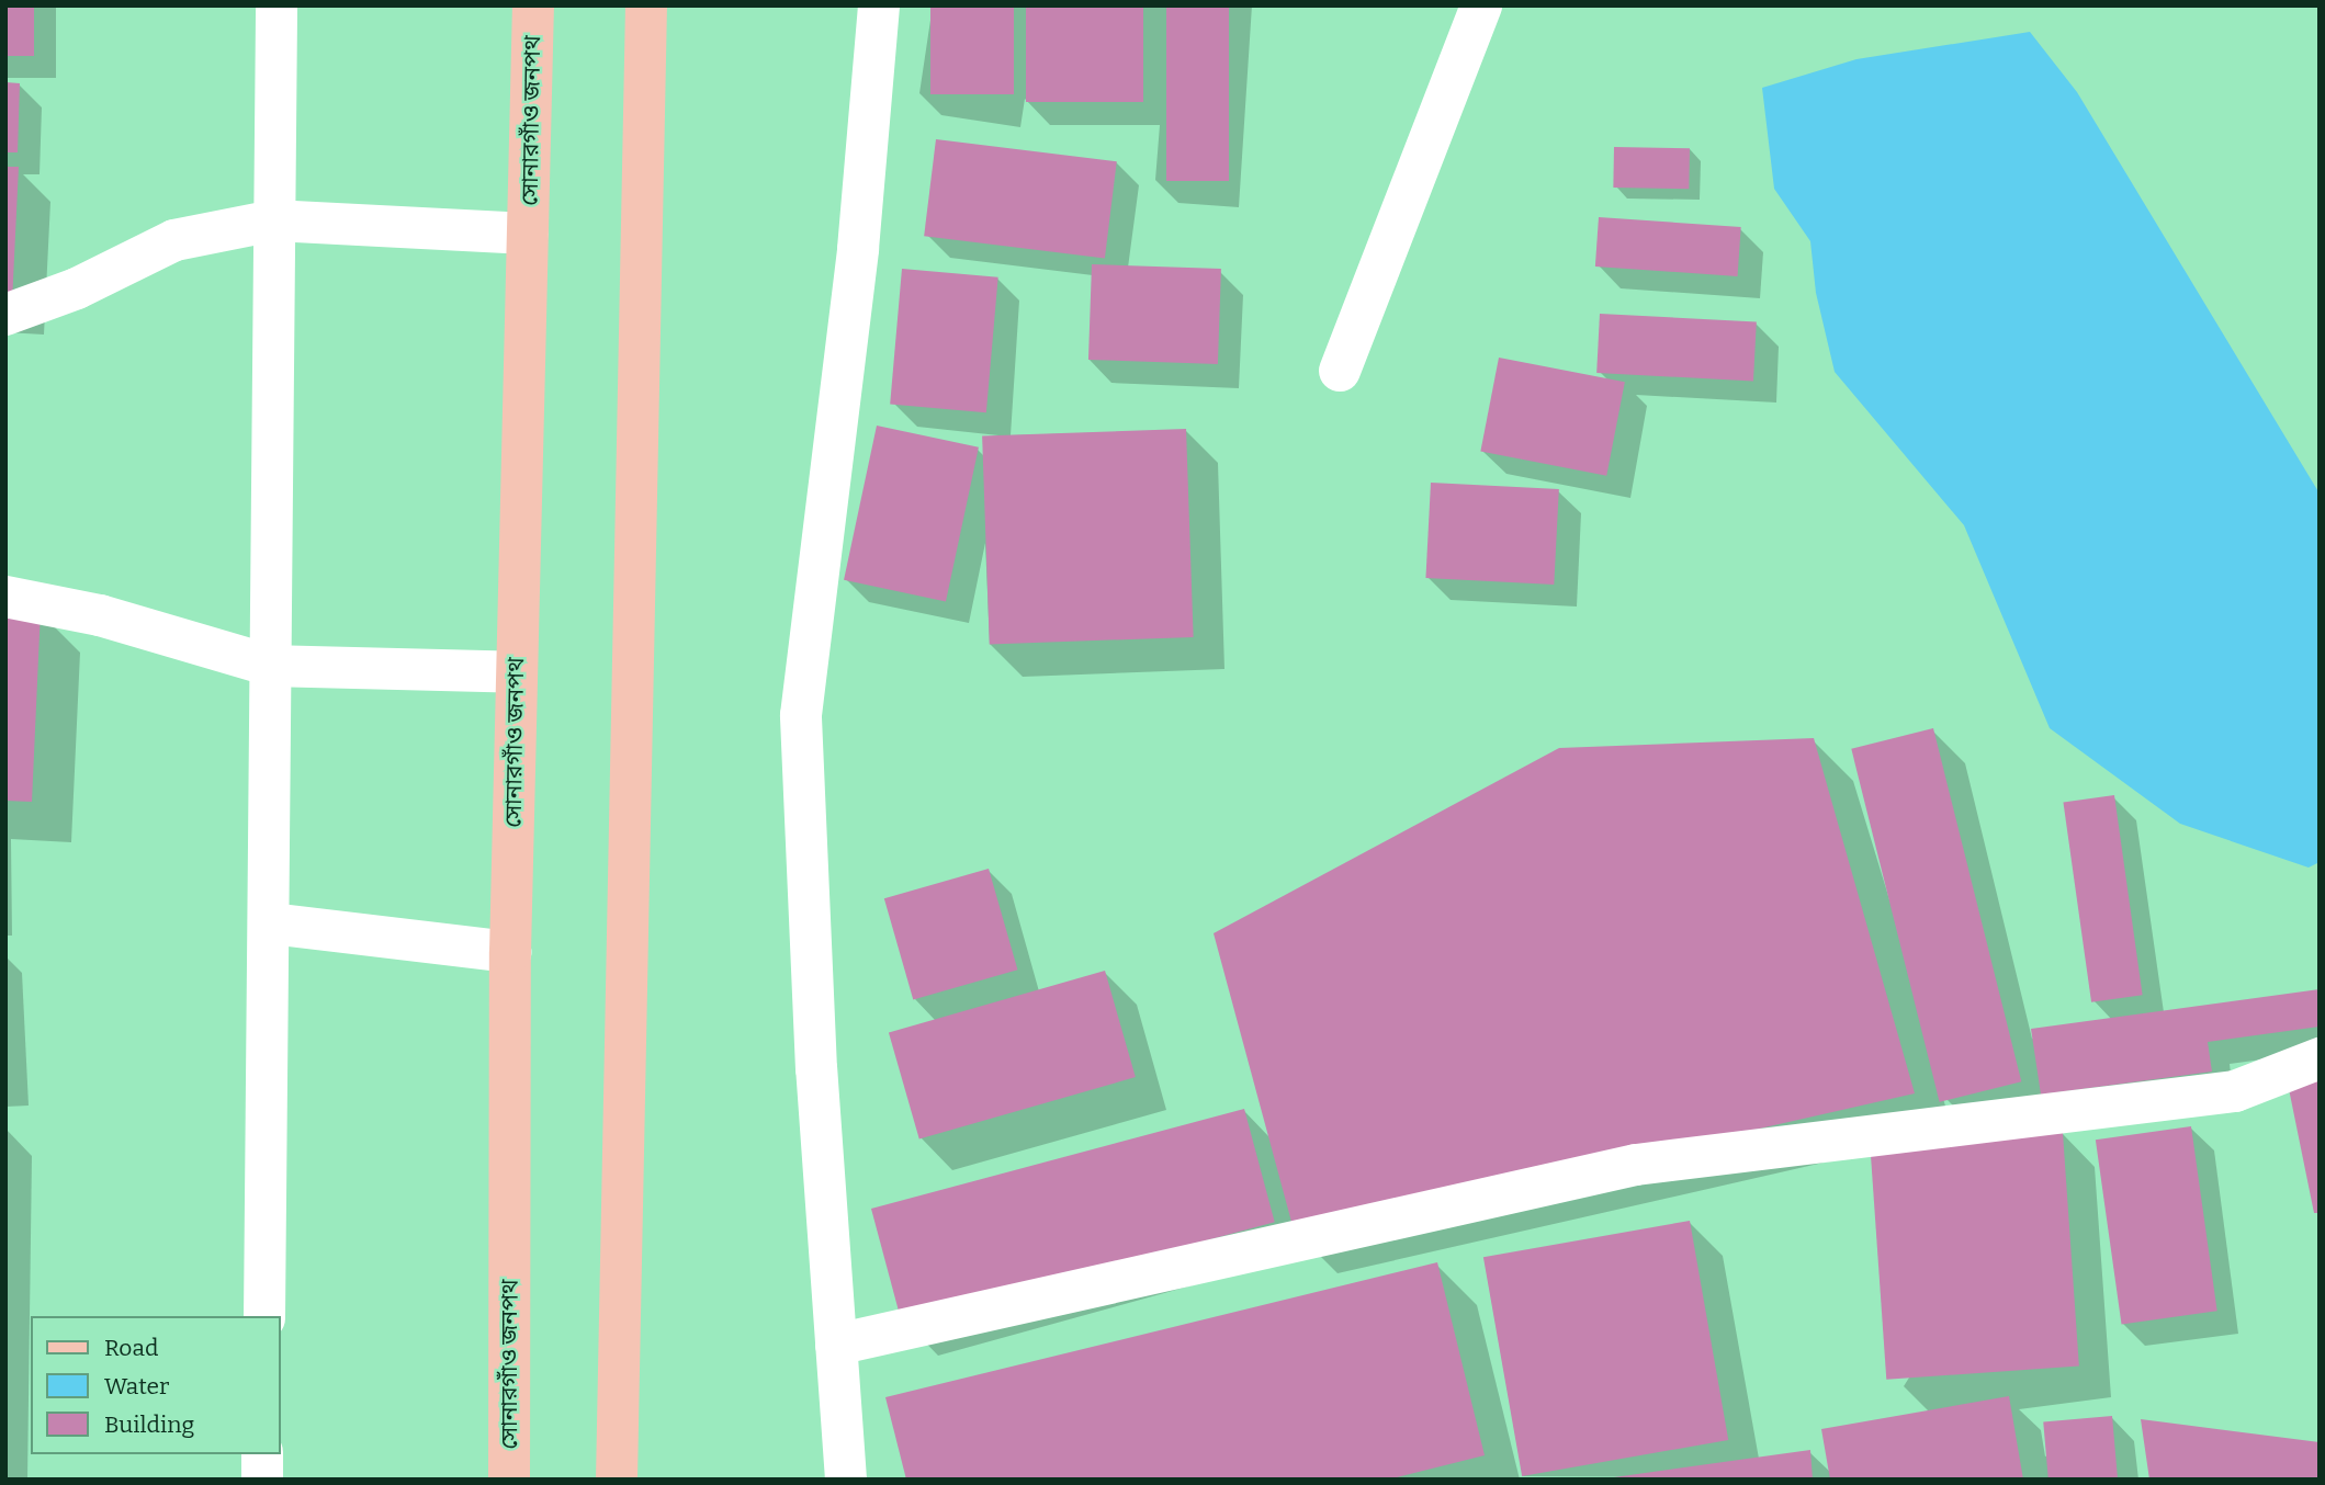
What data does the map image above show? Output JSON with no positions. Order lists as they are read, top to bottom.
{
  "streets": {
    "main road": ["সোনারগাঁও জনপথ"]
  },
  "legend": ["Road", "Water", "Building"]
}
